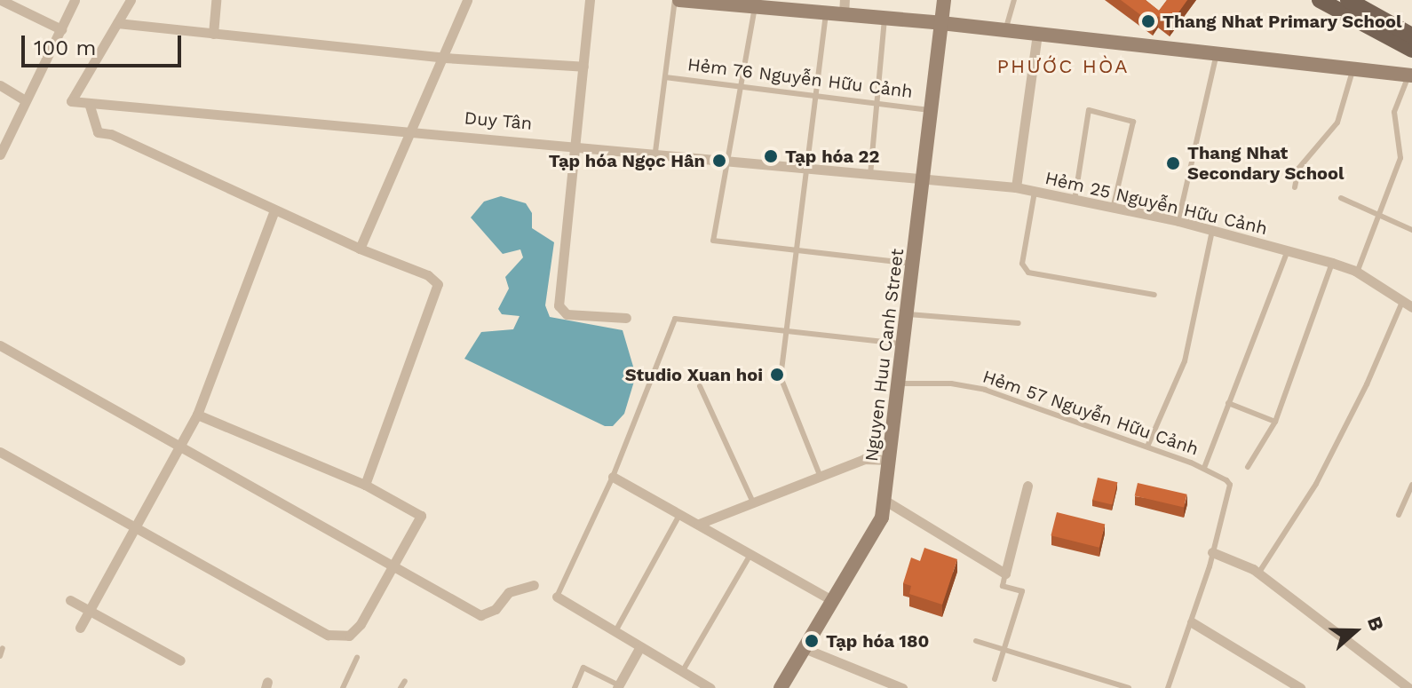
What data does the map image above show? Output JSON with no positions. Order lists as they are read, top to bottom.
{
  "streets": {
    "street": ["Duy Tân", "Hẻm 25 Nguyễn Hữu Cảnh", "Nguyen Huu Canh Street"],
    "lane": ["Hẻm 76 Nguyễn Hữu Cảnh", "Hẻm 57 Nguyễn Hữu Cảnh"]
  },
  "crossings": [
    ["Hẻm 76 Nguyễn Hữu Cảnh", "Nguyen Huu Canh Street"],
    ["Duy Tân", "Hẻm 25 Nguyễn Hữu Cảnh"],
    ["Duy Tân", "Nguyen Huu Canh Street"],
    ["Hẻm 25 Nguyễn Hữu Cảnh", "Nguyen Huu Canh Street"],
    ["Nguyen Huu Canh Street", "Hẻm 57 Nguyễn Hữu Cảnh"]
  ],
  "districts": ["PHƯỚC HÒA"],
  "places": [
    "Thang Nhat Primary School",
    "Tạp hóa 22",
    "Tạp hóa Ngọc Hân",
    "Thang Nhat Secondary School",
    "Studio Xuan hoi",
    "Tạp hóa 180"
  ],
  "scale_bar": "100 m",
  "north": "right"
}
